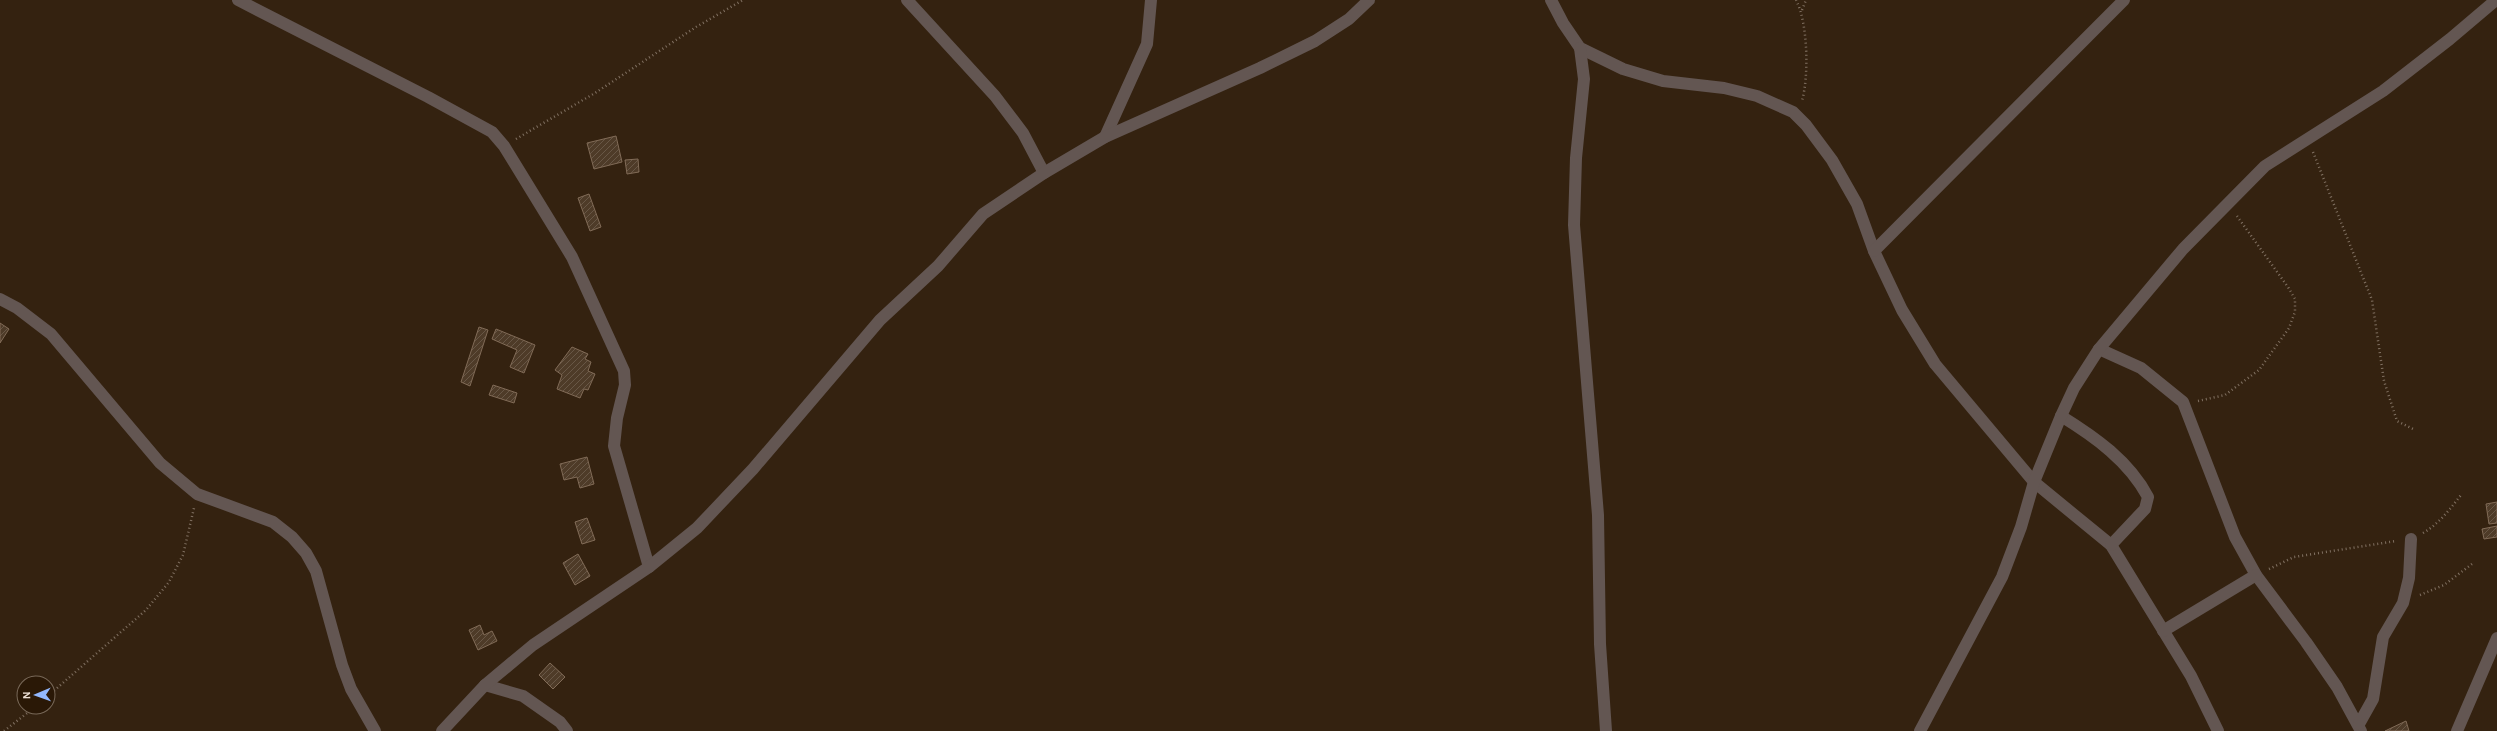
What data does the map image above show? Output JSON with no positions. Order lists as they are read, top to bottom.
{
  "north": "left"
}
